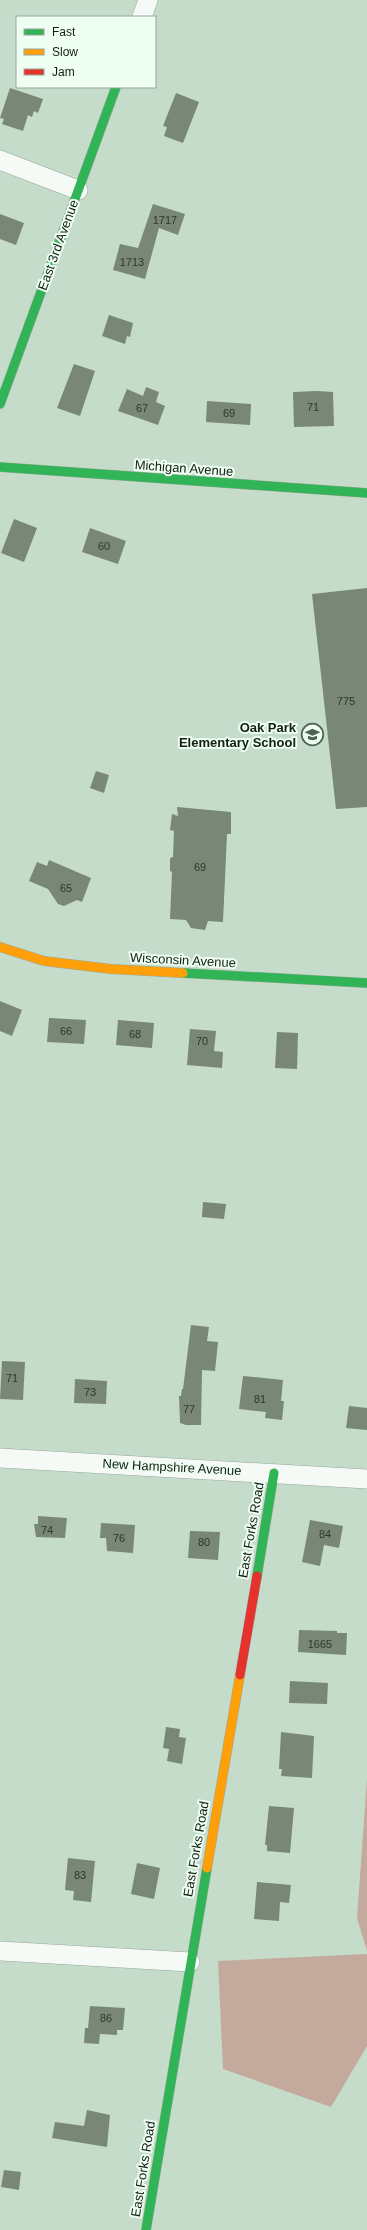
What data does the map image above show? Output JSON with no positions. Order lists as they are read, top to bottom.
{
  "streets": {
    "street": [
      "East 3rd Avenue",
      "Michigan Avenue",
      "Wisconsin Avenue",
      "New Hampshire Avenue",
      "East Forks Road"
    ]
  },
  "crossings": [
    ["New Hampshire Avenue", "East Forks Road"]
  ],
  "places": {
    "school or university": ["Oak Park Elementary School"]
  },
  "house_numbers": [
    "1717",
    "1713",
    "71",
    "67",
    "69",
    "60",
    "775",
    "69",
    "65",
    "66",
    "68",
    "70",
    "71",
    "73",
    "81",
    "77",
    "74",
    "84",
    "76",
    "80",
    "1665",
    "83",
    "86"
  ],
  "legend": ["Fast", "Slow", "Jam"]
}
